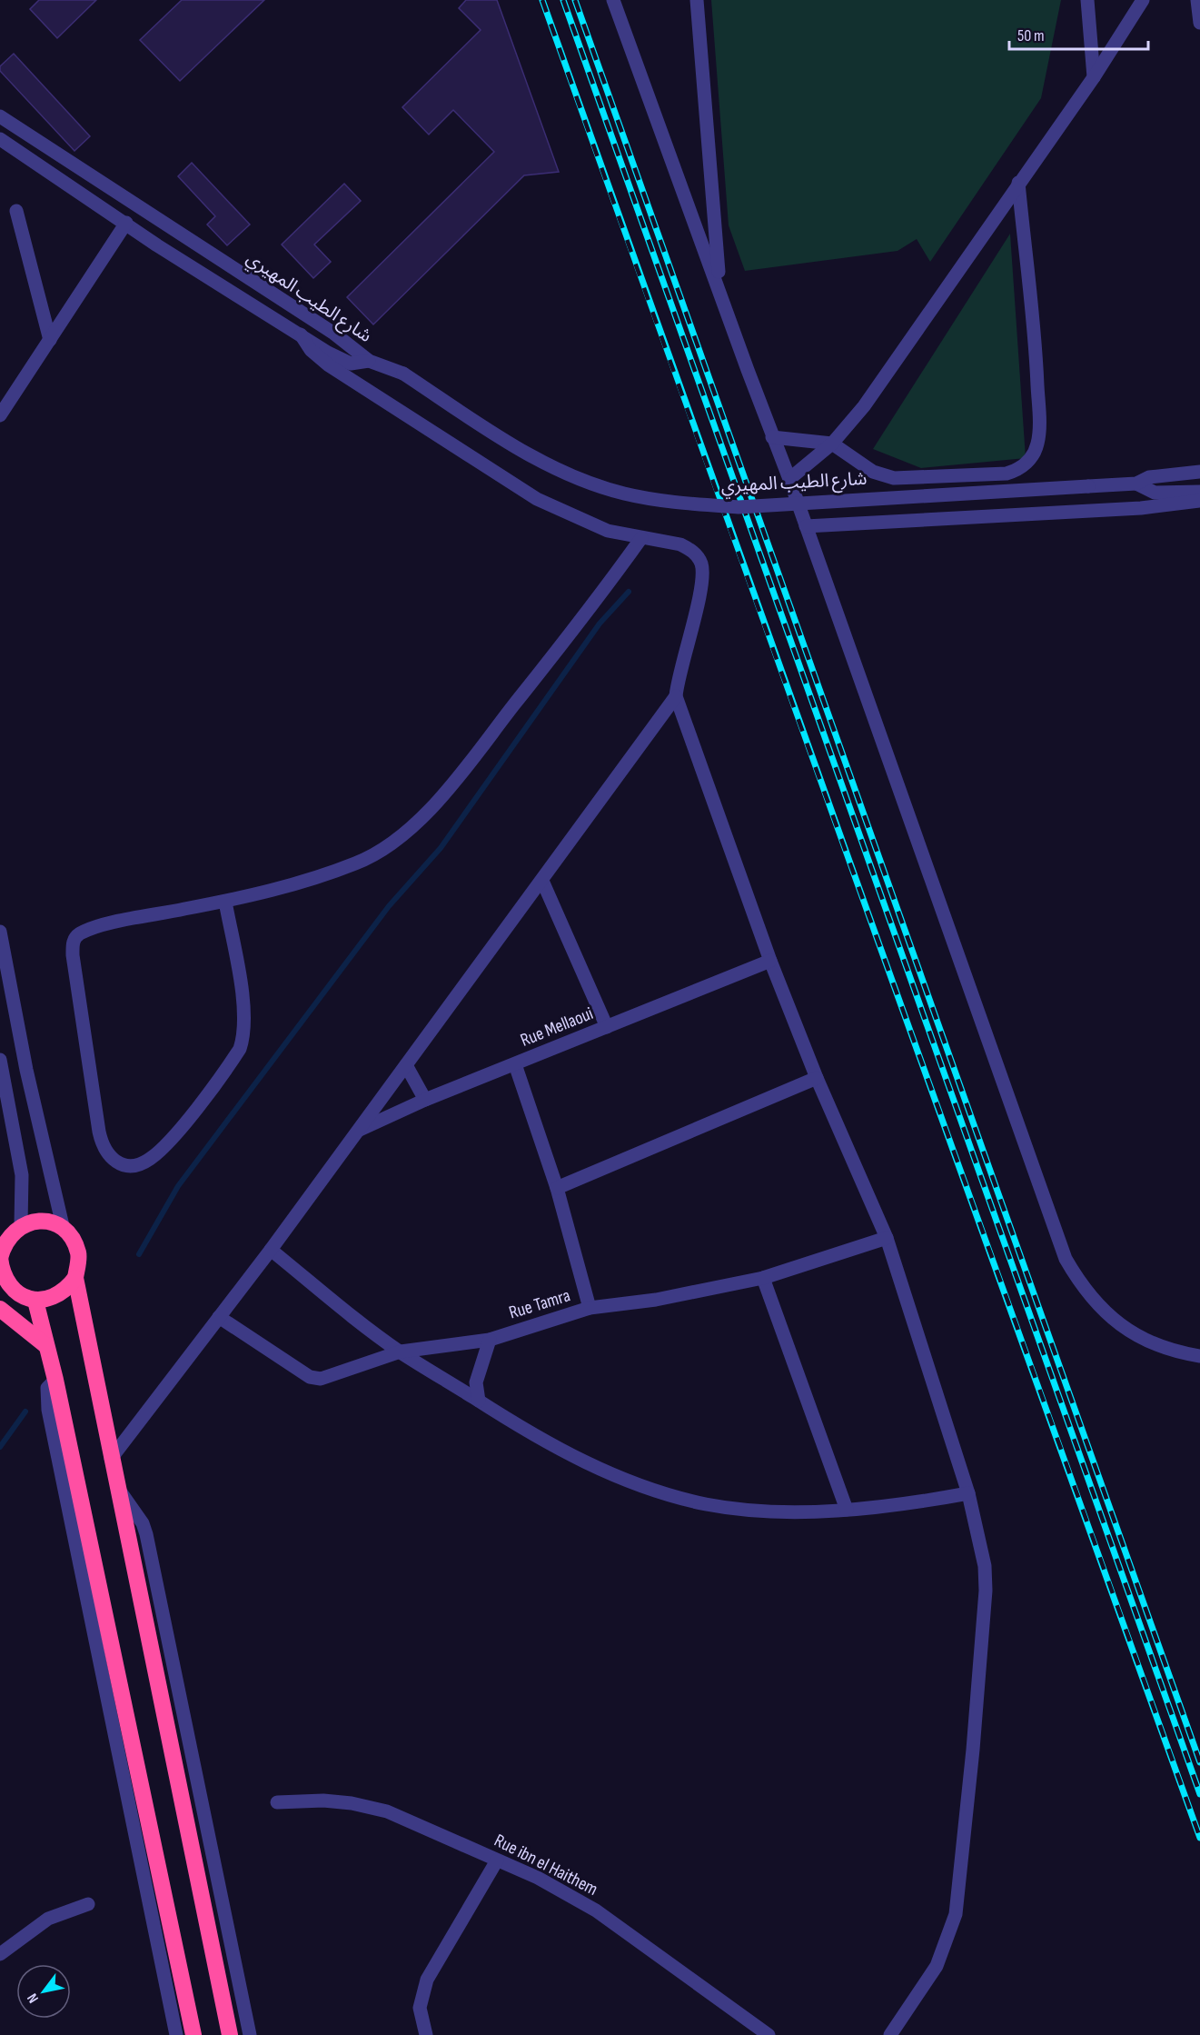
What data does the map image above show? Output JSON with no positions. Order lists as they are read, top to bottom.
{
  "streets": {
    "street": [
      "شارع الطيب المهيري",
      "Rue Mellaoui",
      "Rue Tamra",
      "Rue ibn el Haithem"
    ]
  },
  "scale_bar": "50 m",
  "north": "bottom left"
}
